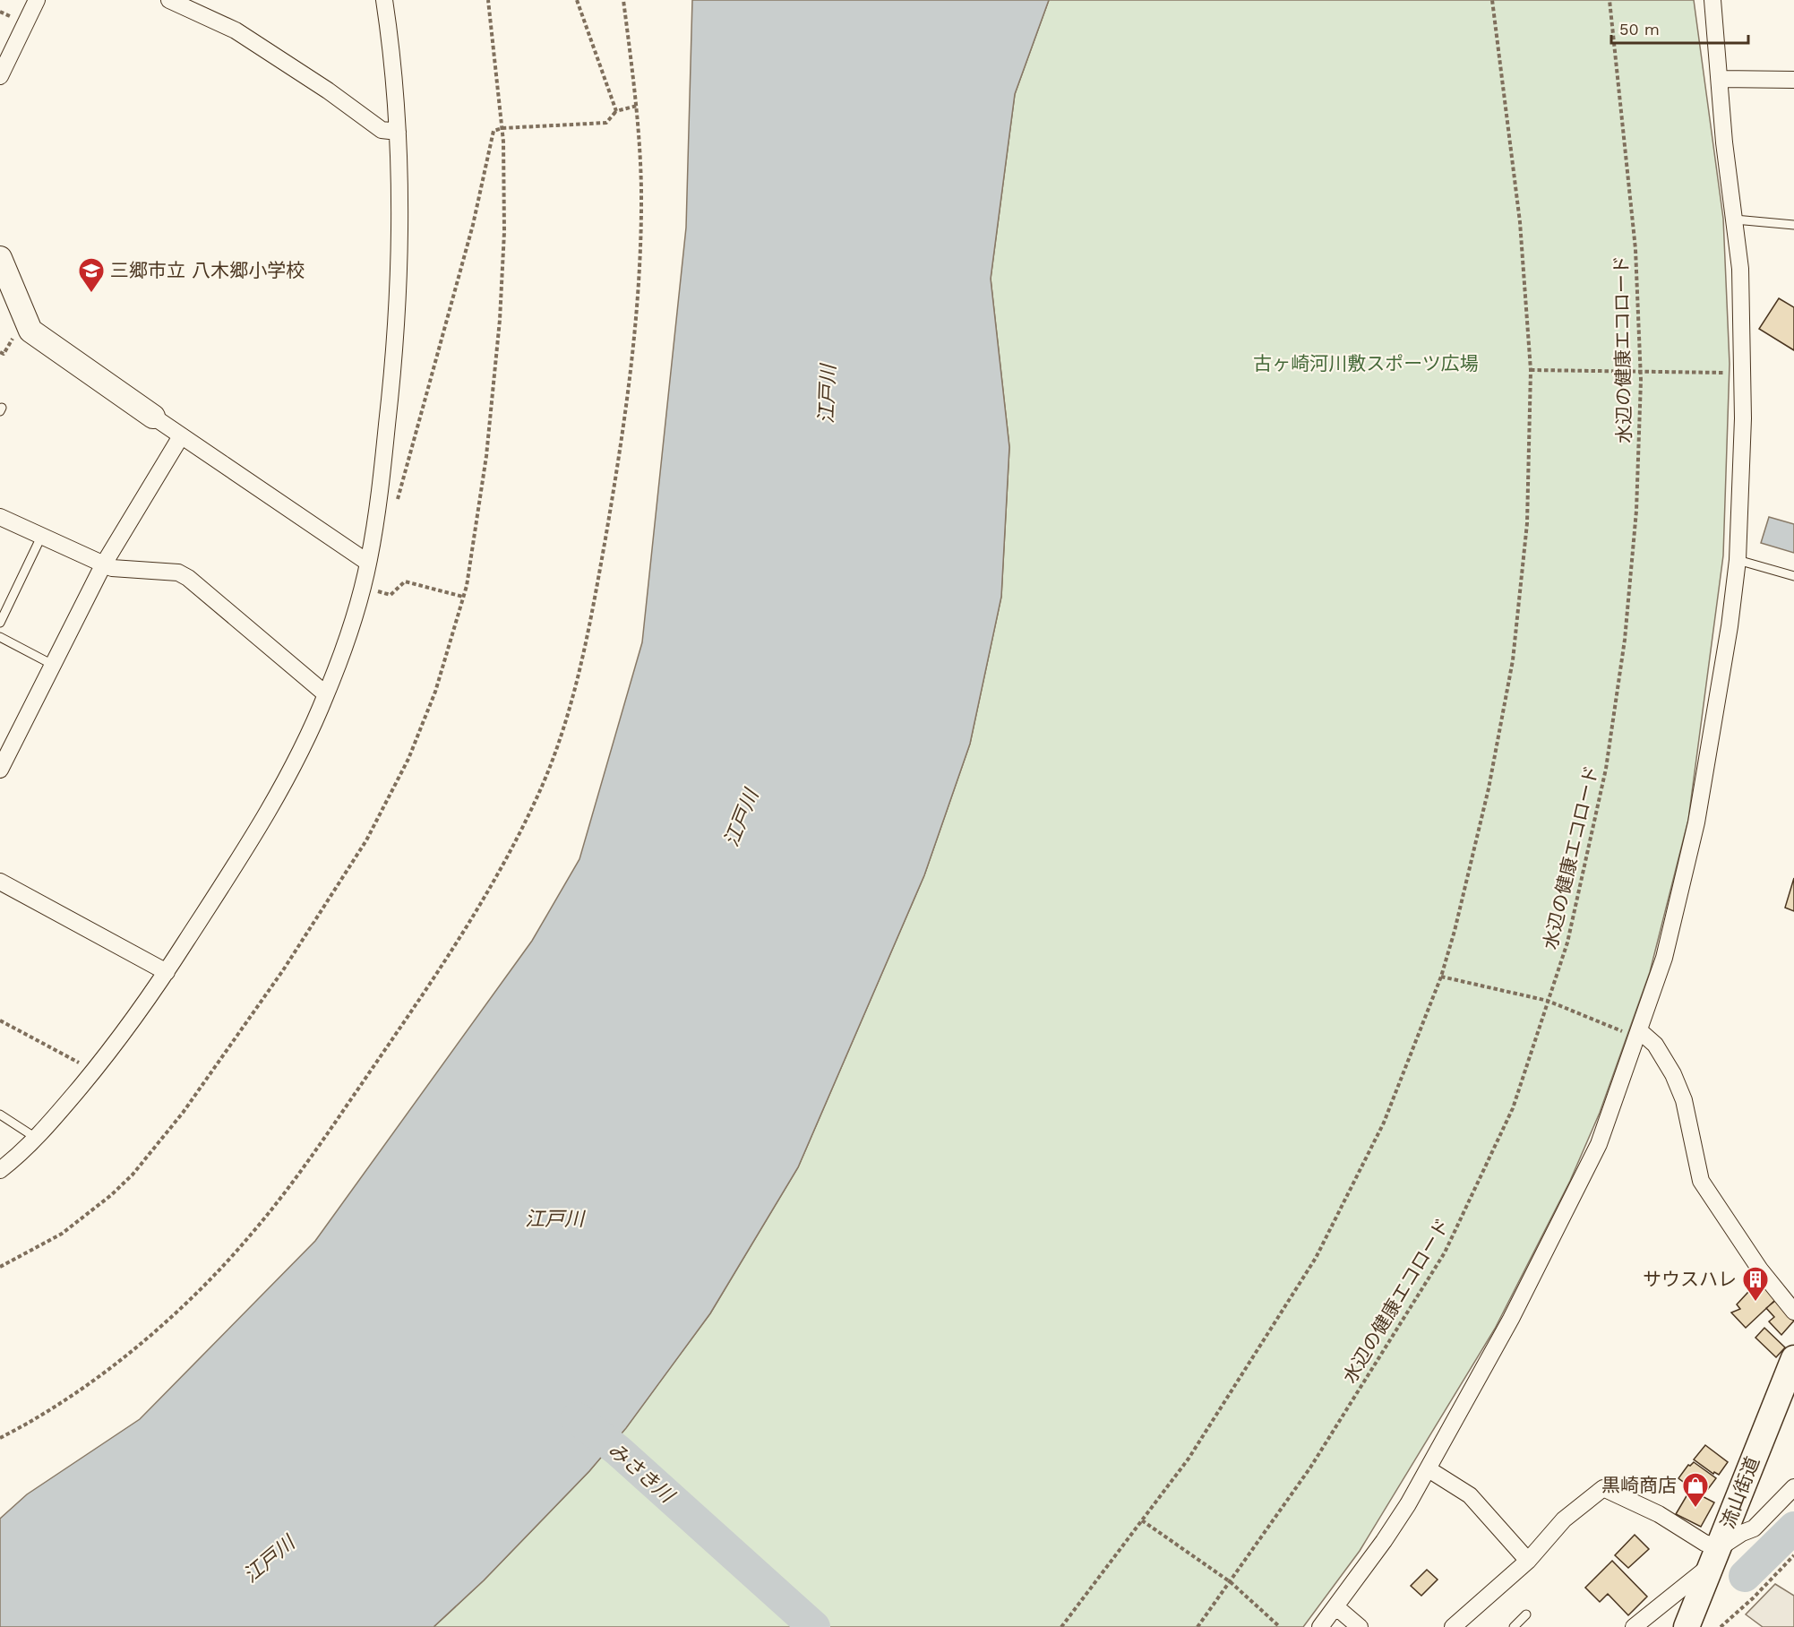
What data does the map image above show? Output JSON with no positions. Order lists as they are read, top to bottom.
{
  "streets": {
    "main road": ["流山街道"],
    "path": ["水辺の健康エコロード"]
  },
  "water": ["江戸川", "みさき川"],
  "parks": ["古ヶ崎河川敷スポーツ広場"],
  "places": {
    "school or university": ["三郷市立 八木郷小学校"],
    "building": ["サウスハレ"],
    "shop": ["黒崎商店"]
  },
  "scale_bar": "50 m"
}
